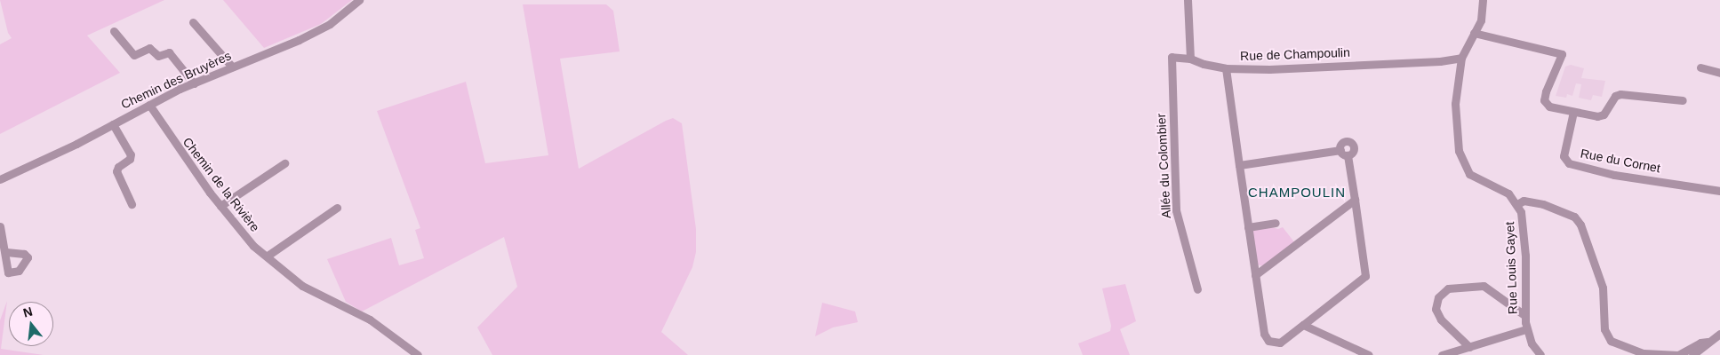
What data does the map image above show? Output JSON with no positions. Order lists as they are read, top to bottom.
{
  "streets": {
    "street": [
      "Rue de Champoulin",
      "Chemin des Bruyères",
      "Rue du Cornet",
      "Allée du Colombier",
      "Chemin de la Rivière",
      "Rue Louis Gayet"
    ]
  },
  "crossings": [
    ["Rue de Champoulin", "Allée du Colombier"],
    ["Rue de Champoulin", "Rue Louis Gayet"],
    ["Chemin des Bruyères", "Chemin de la Rivière"]
  ],
  "districts": ["CHAMPOULIN"],
  "north": "top"
}
